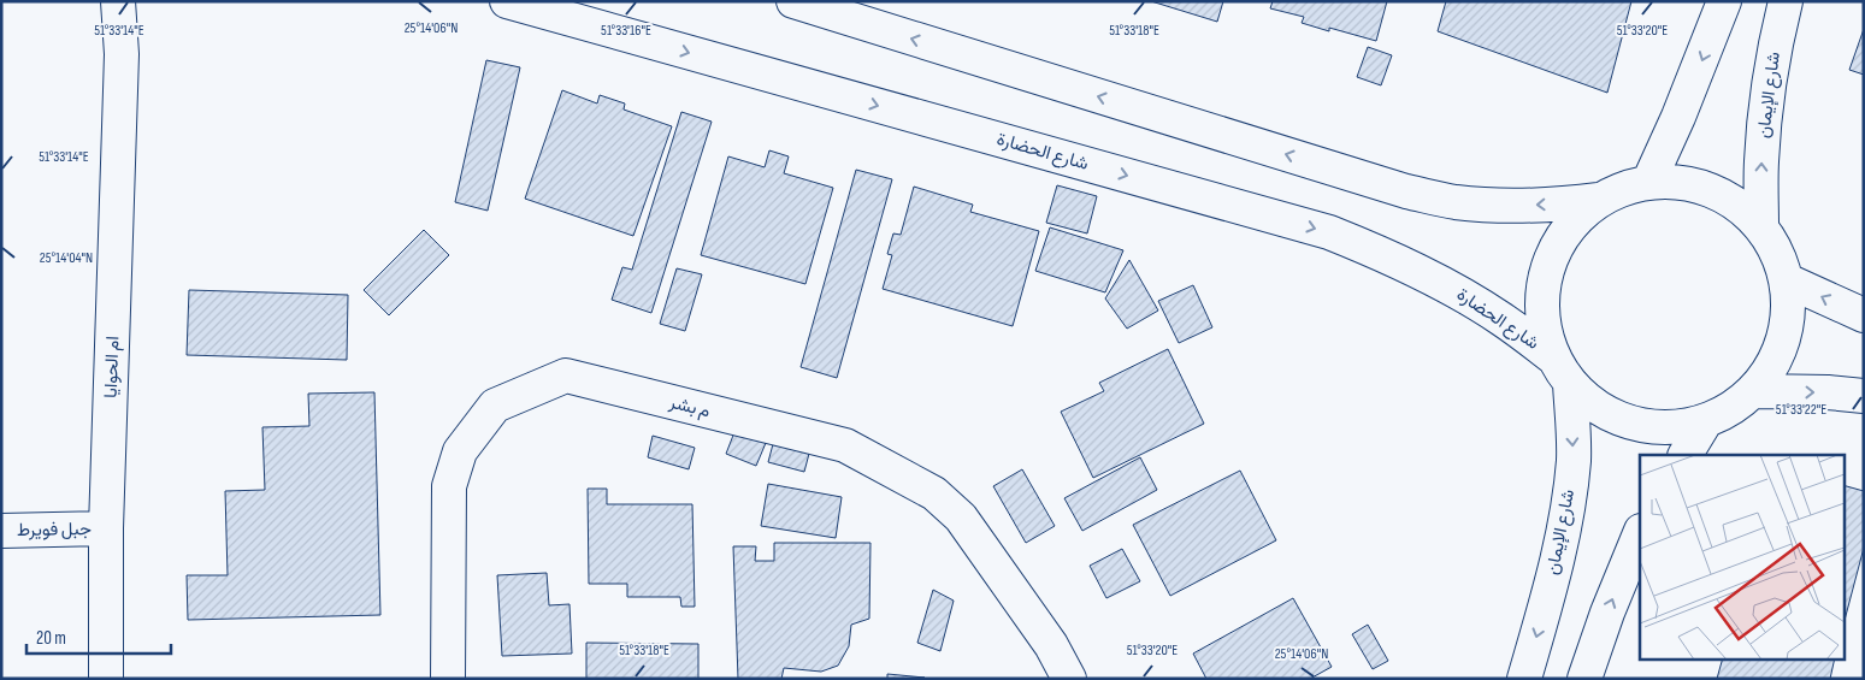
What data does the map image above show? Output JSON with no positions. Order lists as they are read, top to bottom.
{
  "streets": {
    "street": [
      "شارع الإيمان",
      "شارع الحضارة",
      "ام الحوايا",
      "م بشر",
      "جبل فويرط"
    ]
  },
  "crossings": [
    ["شارع الإيمان", "شارع الحضارة"],
    ["ام الحوايا", "جبل فويرط"]
  ],
  "scale_bar": "20 m",
  "coordinates": [
    "25°14'06\"N",
    "51°33'14\"E",
    "51°33'16\"E",
    "51°33'18\"E",
    "51°33'20\"E",
    "25°14'04\"N",
    "51°33'22\"E"
  ]
}
